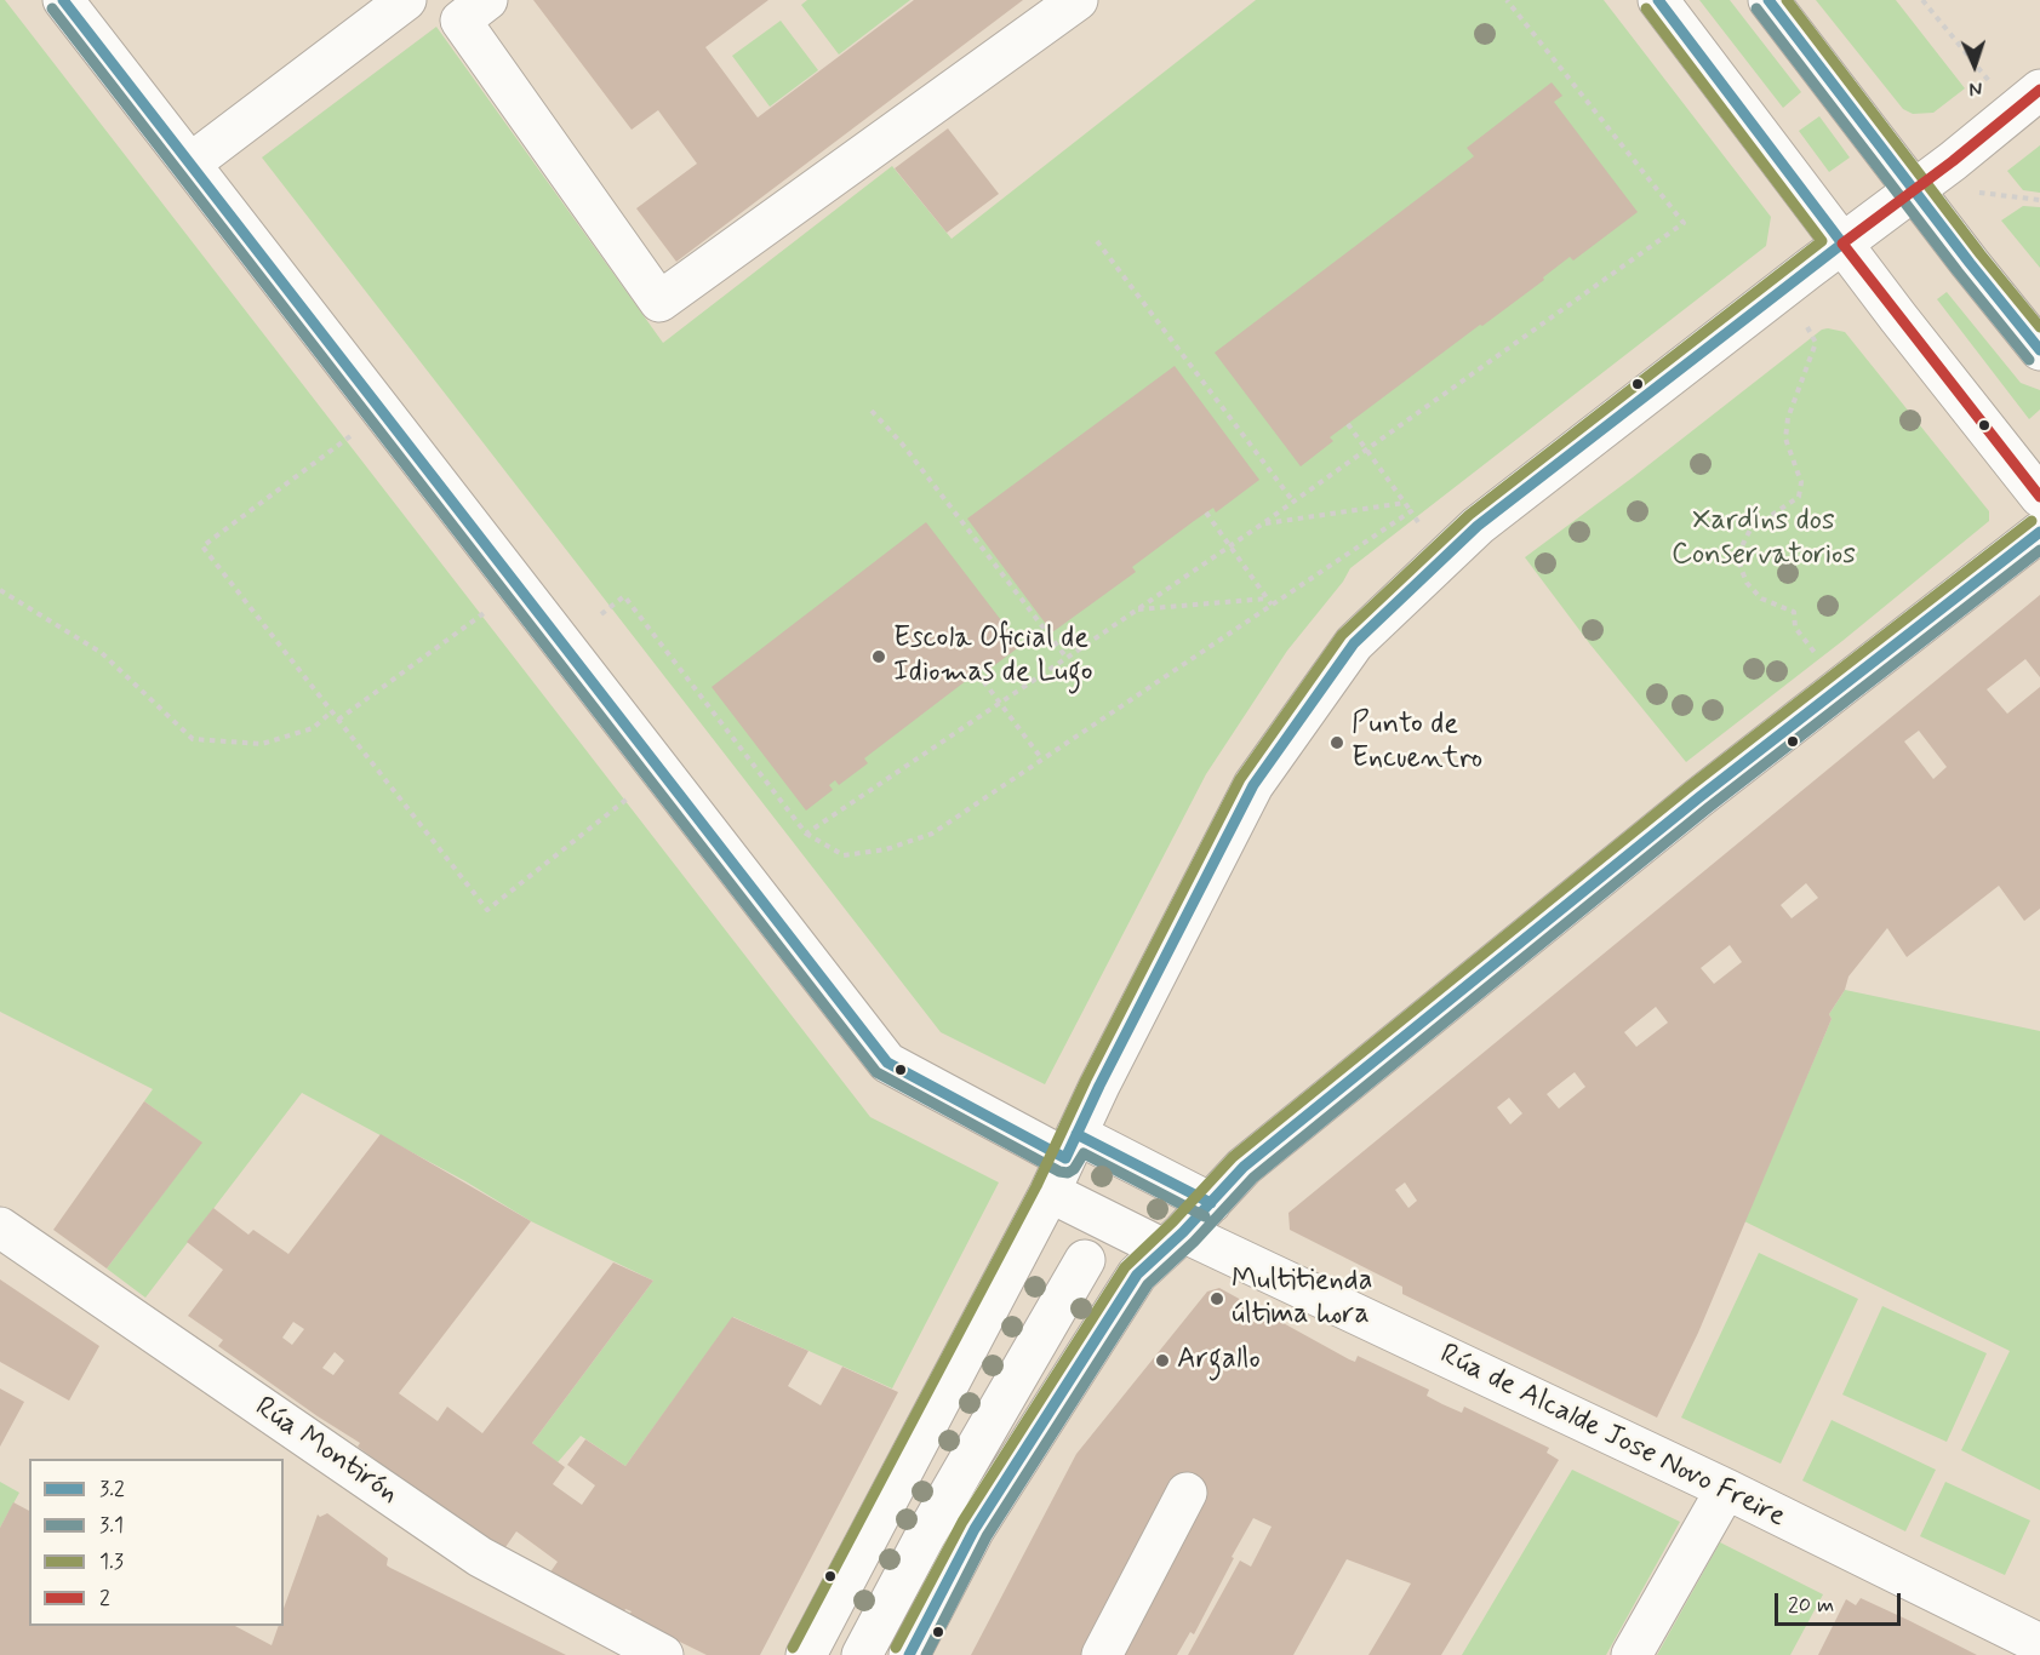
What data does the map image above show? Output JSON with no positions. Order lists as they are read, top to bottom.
{
  "streets": {
    "street": ["Rúa de Alcalde Jose Novo Freire", "Rúa Montirón"]
  },
  "parks": ["Xardíns dos Conservatorios"],
  "places": [
    "Escola Oficial de Idiomas de Lugo",
    "Punto de Encuentro",
    "Multitienda última hora",
    "Argallo"
  ],
  "lines": [
    "transit line 3.2",
    "transit line 1.3",
    "transit line 3.1",
    "transit line 2"
  ],
  "legend": [
    "3.2",
    "3.1",
    "1.3",
    "2"
  ],
  "scale_bar": "20 m",
  "north": "bottom"
}
